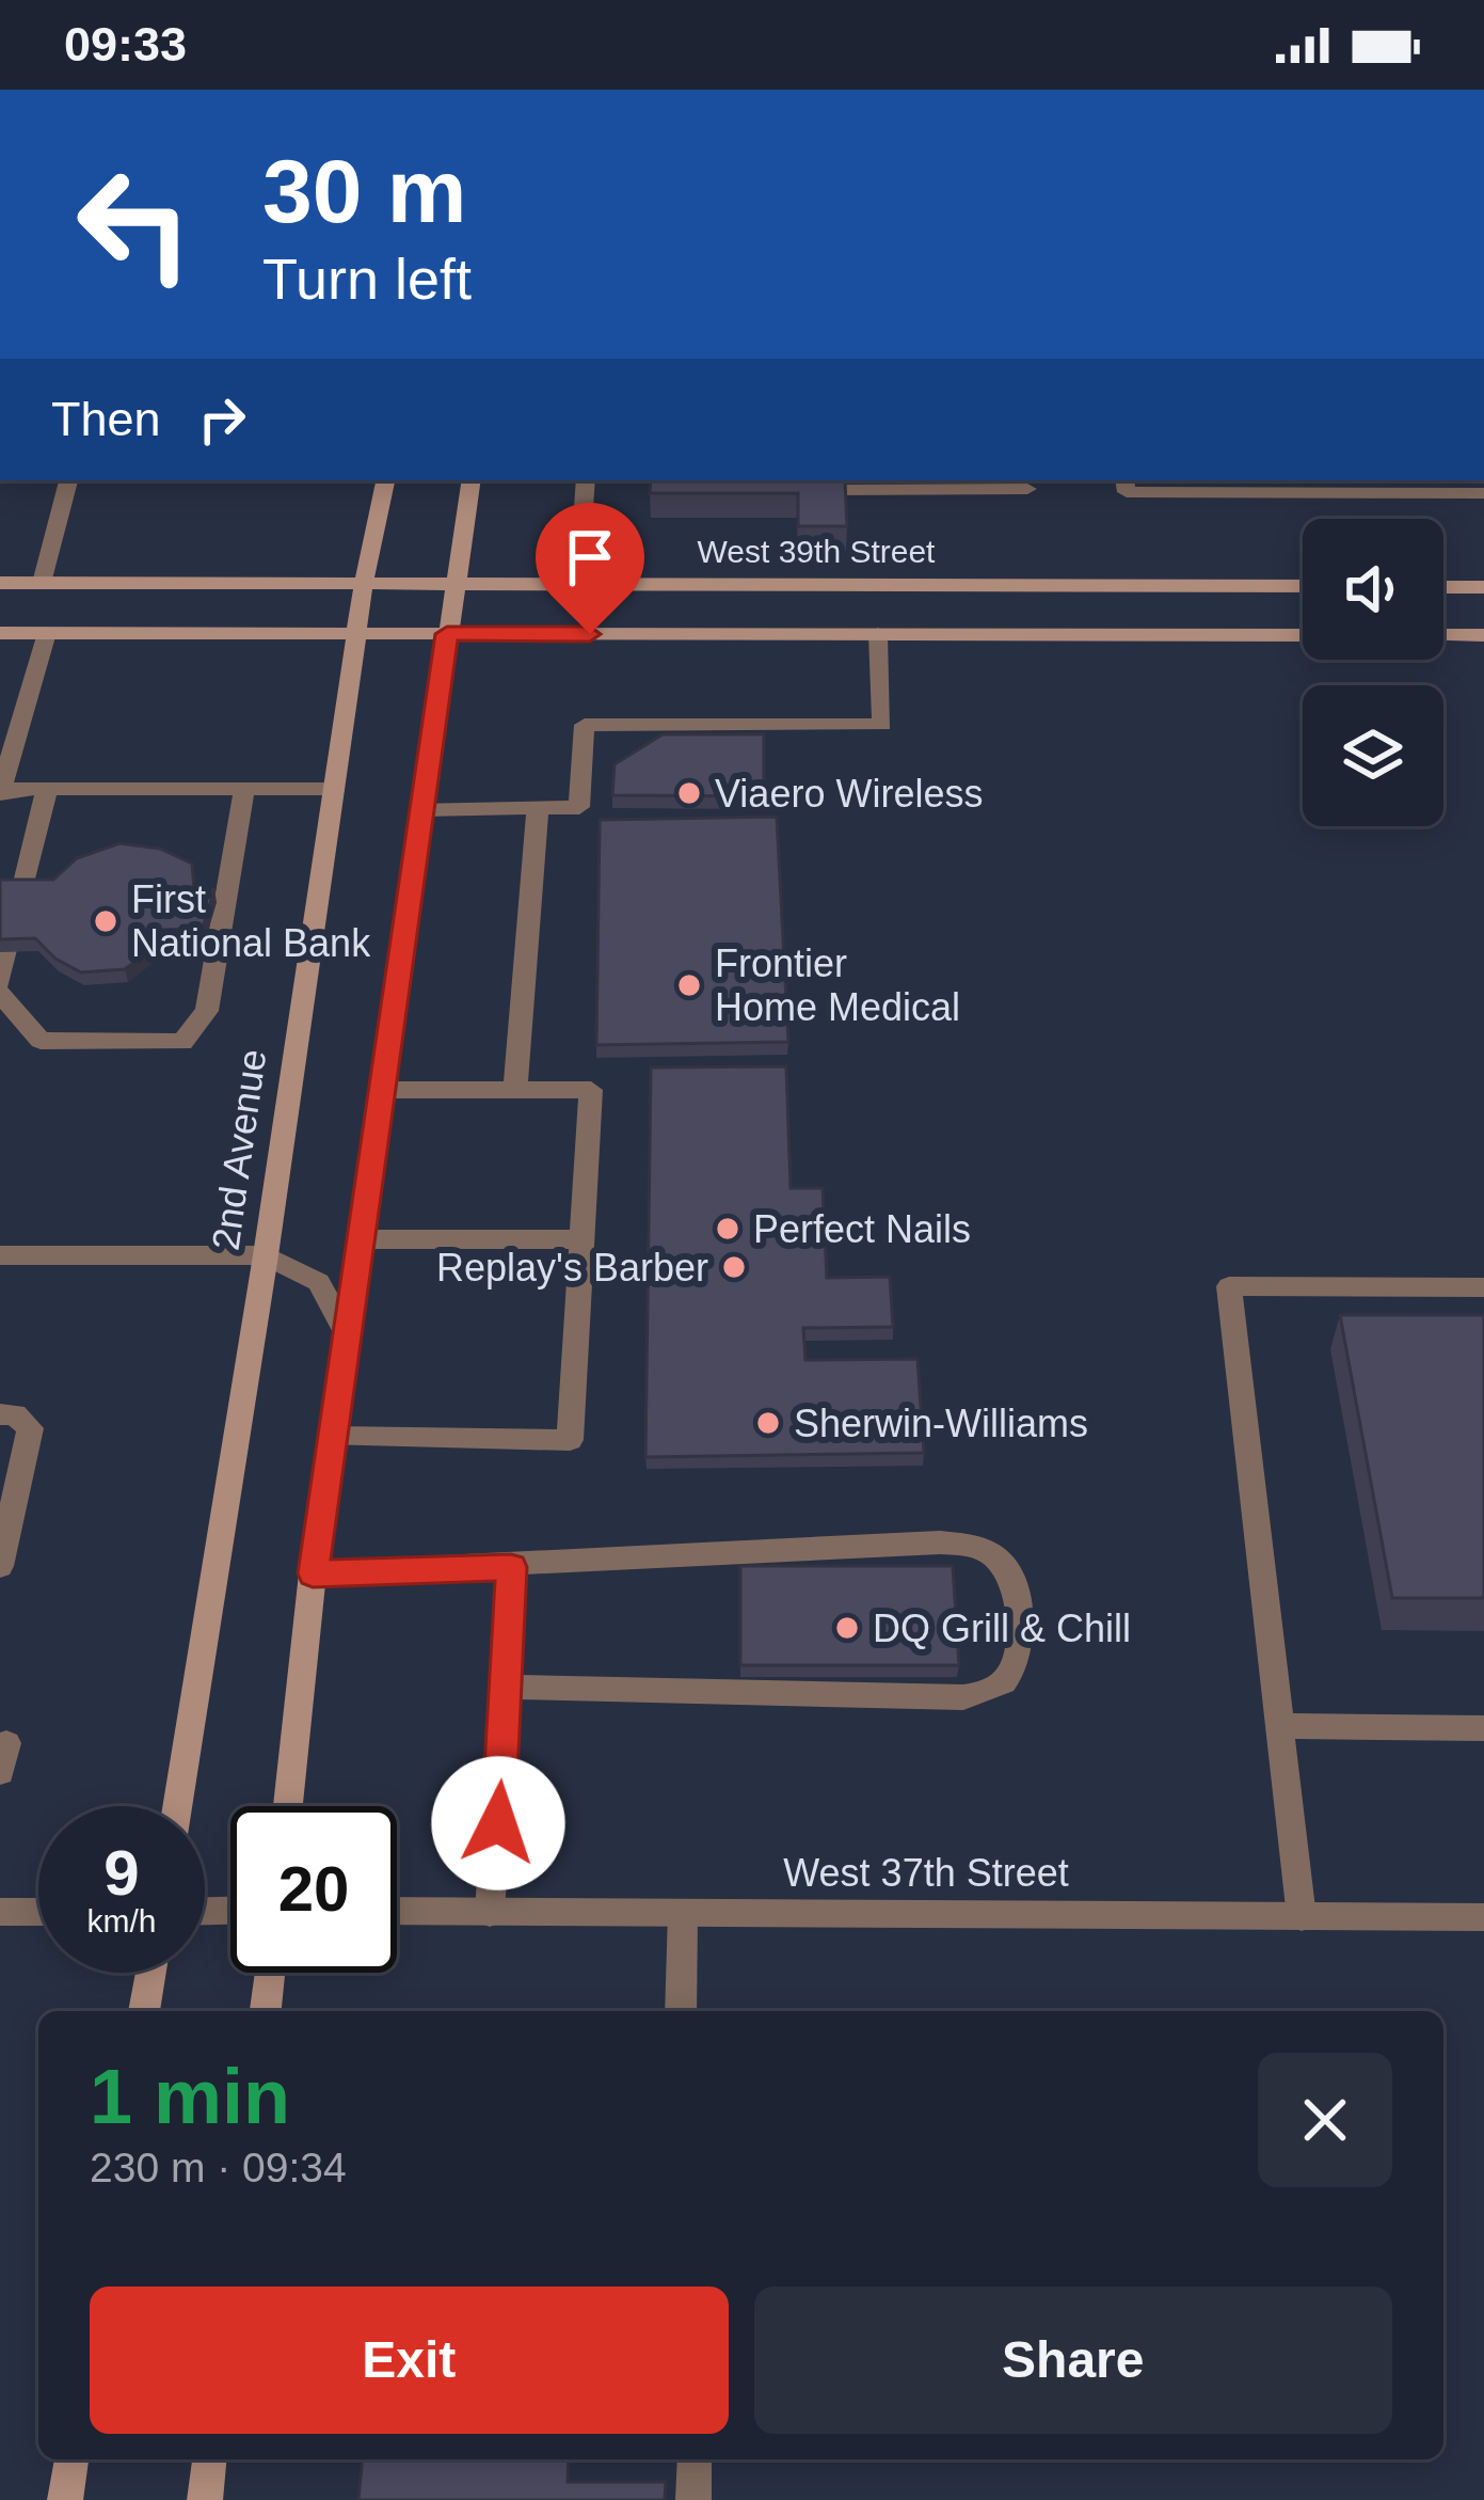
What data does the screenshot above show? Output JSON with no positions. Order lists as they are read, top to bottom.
{
  "streets": {
    "main road": ["West 39th Street", "2nd Avenue"],
    "street": ["West 37th Street"]
  },
  "crossings": [
    ["West 39th Street", "2nd Avenue"]
  ],
  "places": [
    "Viaero Wireless",
    "First National Bank",
    "Frontier Home Medical",
    "Perfect Nails",
    "Replay's Barber",
    "Sherwin-Williams",
    "DQ Grill & Chill"
  ],
  "page": {
    "status": "09:33",
    "turn": ["30 m", "Turn left"],
    "then": "Then",
    "speed": "9 km/h",
    "limit": "20",
    "heading": ["1 min", "230 m · 09:34"],
    "buttons": ["Exit", "Share"]
  }
}
